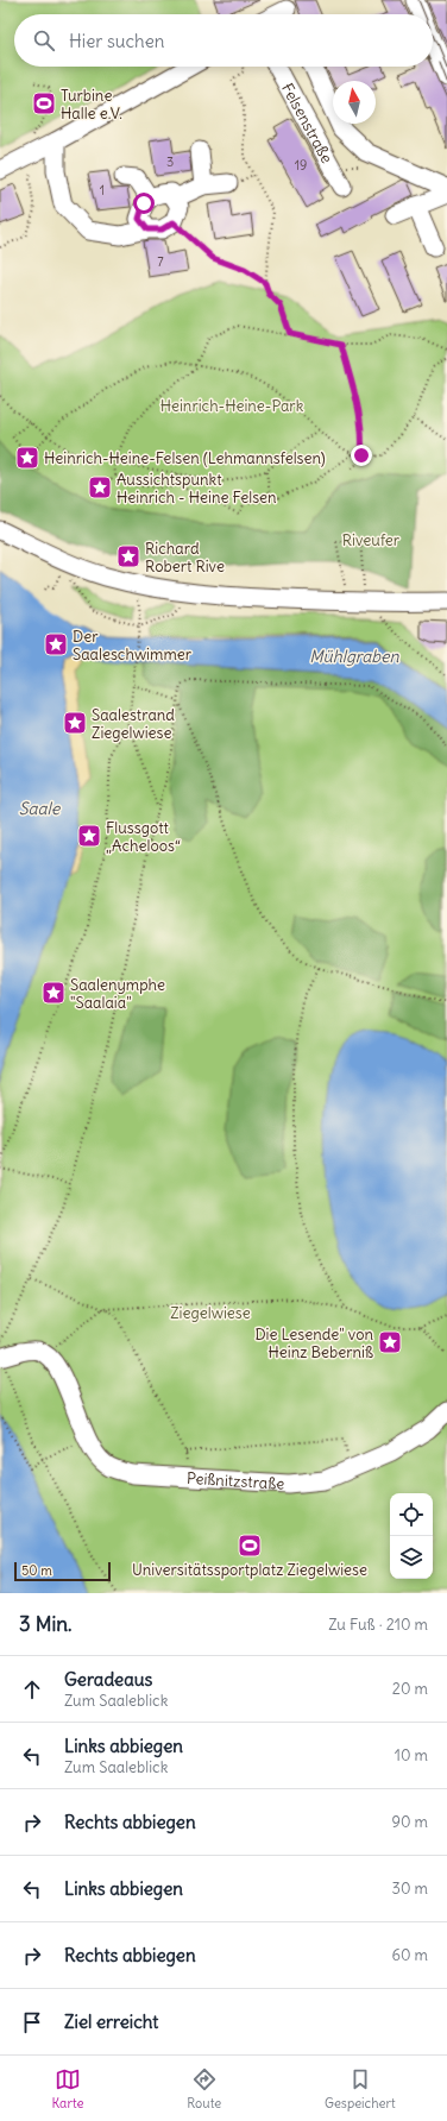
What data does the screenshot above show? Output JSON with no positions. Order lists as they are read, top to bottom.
{
  "streets": {
    "street": ["Felsenstraße", "Peißnitzstraße"]
  },
  "water": ["Mühlgraben", "Saale"],
  "parks": ["Heinrich-Heine-Park", "Riveufer", "Ziegelwiese"],
  "places": {
    "sports": ["Turbine Halle e.V.", "Universitätssportplatz Ziegelwiese"],
    "place": [
      "Heinrich-Heine-Felsen (Lehmannsfelsen)",
      "Aussichtspunkt Heinrich - Heine Felsen",
      "Richard Robert Rive",
      "Der Saaleschwimmer",
      "Saalestrand Ziegelwiese",
      "Flussgott „Acheloos“",
      "Saalenymphe \"Saalaia\"",
      "Die Lesende\" von Heinz Beberniß"
    ]
  },
  "house_numbers": [
    "3",
    "19",
    "1",
    "7"
  ],
  "scale_bar": "50 m",
  "north": "top",
  "page": {
    "search": "Hier suchen",
    "scale": "50 m",
    "heading": ["3 Min.", "Zu Fuß · 210 m"],
    "list": [
      ["Geradeaus", "Zum Saaleblick", "20 m"],
      ["Links abbiegen", "Zum Saaleblick", "10 m"],
      ["Rechts abbiegen", "90 m"],
      ["Links abbiegen", "30 m"],
      ["Rechts abbiegen", "60 m"],
      "Ziel erreicht"
    ],
    "nav": ["Karte", "Route", "Gespeichert"]
  }
}
